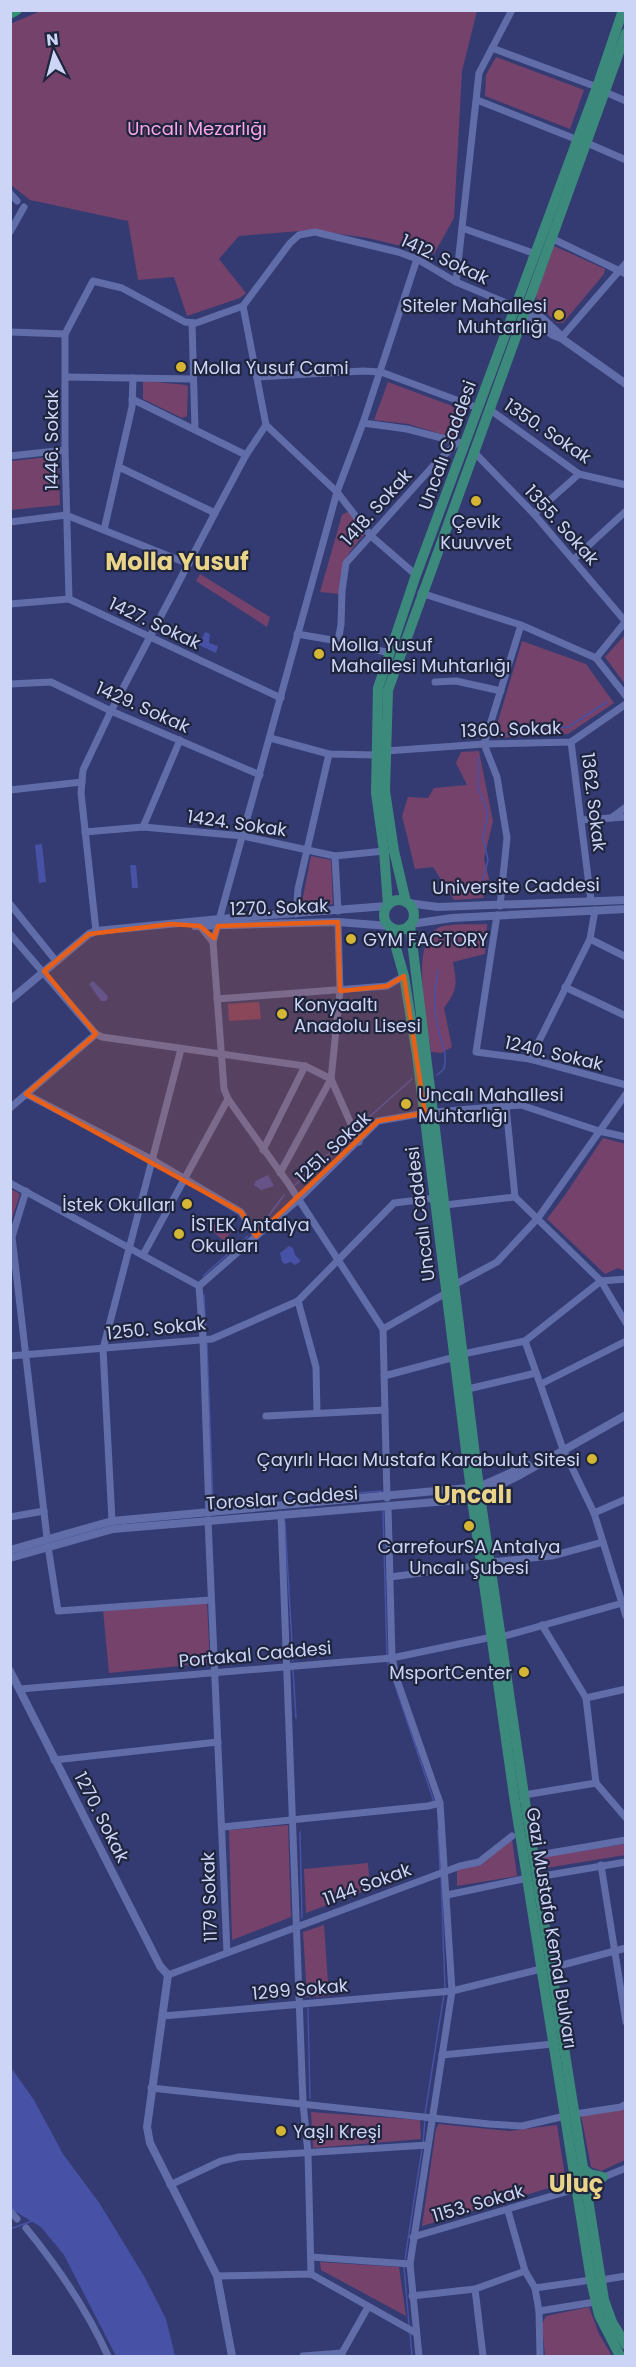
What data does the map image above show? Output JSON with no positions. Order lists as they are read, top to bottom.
{
  "streets": {
    "main road": ["Uncalı Caddesi", "Gazi Mustafa Kemal Bulvarı"],
    "street": [
      "1412. Sokak",
      "1350. Sokak",
      "1446. Sokak",
      "1418. Sokak",
      "1355. Sokak",
      "1427. Sokak",
      "1429. Sokak",
      "1360. Sokak",
      "1362. Sokak",
      "1424. Sokak",
      "Universite Caddesi",
      "1270. Sokak",
      "1240. Sokak",
      "1251. Sokak",
      "1250. Sokak",
      "Toroslar Caddesi",
      "Portakal Caddesi",
      "1144 Sokak",
      "1179 Sokak",
      "1299 Sokak",
      "1153. Sokak"
    ]
  },
  "crossings": [
    ["1412. Sokak", "Uncalı Caddesi"],
    ["1350. Sokak", "Uncalı Caddesi"],
    ["1446. Sokak", "1427. Sokak"],
    ["Uncalı Caddesi", "1418. Sokak"],
    ["Uncalı Caddesi", "1355. Sokak"],
    ["Uncalı Caddesi", "1360. Sokak"],
    ["Uncalı Caddesi", "1424. Sokak"],
    ["Uncalı Caddesi", "Universite Caddesi"],
    ["Uncalı Caddesi", "1270. Sokak"],
    ["Uncalı Caddesi", "1251. Sokak"],
    ["Uncalı Caddesi", "1250. Sokak"],
    ["Uncalı Caddesi", "Toroslar Caddesi"],
    ["Uncalı Caddesi", "Gazi Mustafa Kemal Bulvarı"],
    ["1418. Sokak", "1355. Sokak"],
    ["1360. Sokak", "1362. Sokak"],
    ["1362. Sokak", "Universite Caddesi"],
    ["1362. Sokak", "1240. Sokak"],
    ["Universite Caddesi", "1270. Sokak"],
    ["Universite Caddesi", "1240. Sokak"],
    ["1270. Sokak", "Portakal Caddesi"],
    ["1270. Sokak", "1179 Sokak"],
    ["1250. Sokak", "1179 Sokak"],
    ["Toroslar Caddesi", "1179 Sokak"],
    ["Toroslar Caddesi", "Gazi Mustafa Kemal Bulvarı"],
    ["Portakal Caddesi", "1179 Sokak"],
    ["Portakal Caddesi", "Gazi Mustafa Kemal Bulvarı"],
    ["1144 Sokak", "1179 Sokak"],
    ["Gazi Mustafa Kemal Bulvarı", "1299 Sokak"],
    ["Gazi Mustafa Kemal Bulvarı", "1153. Sokak"]
  ],
  "districts": ["Molla Yusuf", "Uncalı", "Uluç"],
  "parks": ["Uncalı Mezarlığı"],
  "places": [
    "Siteler Mahallesi Muhtarlığı",
    "Molla Yusuf Cami",
    "Çevik Kuuvvet",
    "Molla Yusuf Mahallesi Muhtarlığı",
    "GYM FACTORY",
    "Konyaaltı Anadolu Lisesi",
    "Uncalı Mahallesi Muhtarlığı",
    "İstek Okulları",
    "İSTEK Antalya Okulları",
    "Çayırlı Hacı Mustafa Karabulut Sitesi",
    "CarrefourSA Antalya Uncalı Şubesi",
    "MsportCenter",
    "Yaşlı Kreşi"
  ],
  "north": "top"
}
